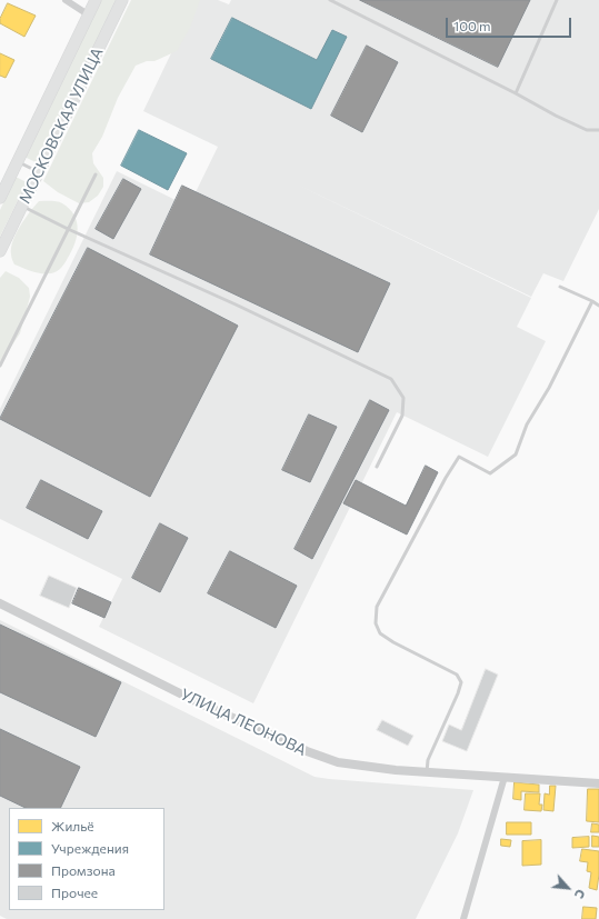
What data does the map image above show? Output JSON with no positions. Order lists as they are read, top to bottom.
{
  "streets": {
    "main road": ["МОСКОВСКАЯ УЛИЦА"],
    "street": ["УЛИЦА ЛЕОНОВА"]
  },
  "legend": [
    "Жильё",
    "Учреждения",
    "Промзона",
    "Прочее"
  ],
  "scale_bar": "100 m",
  "north": "bottom right"
}
